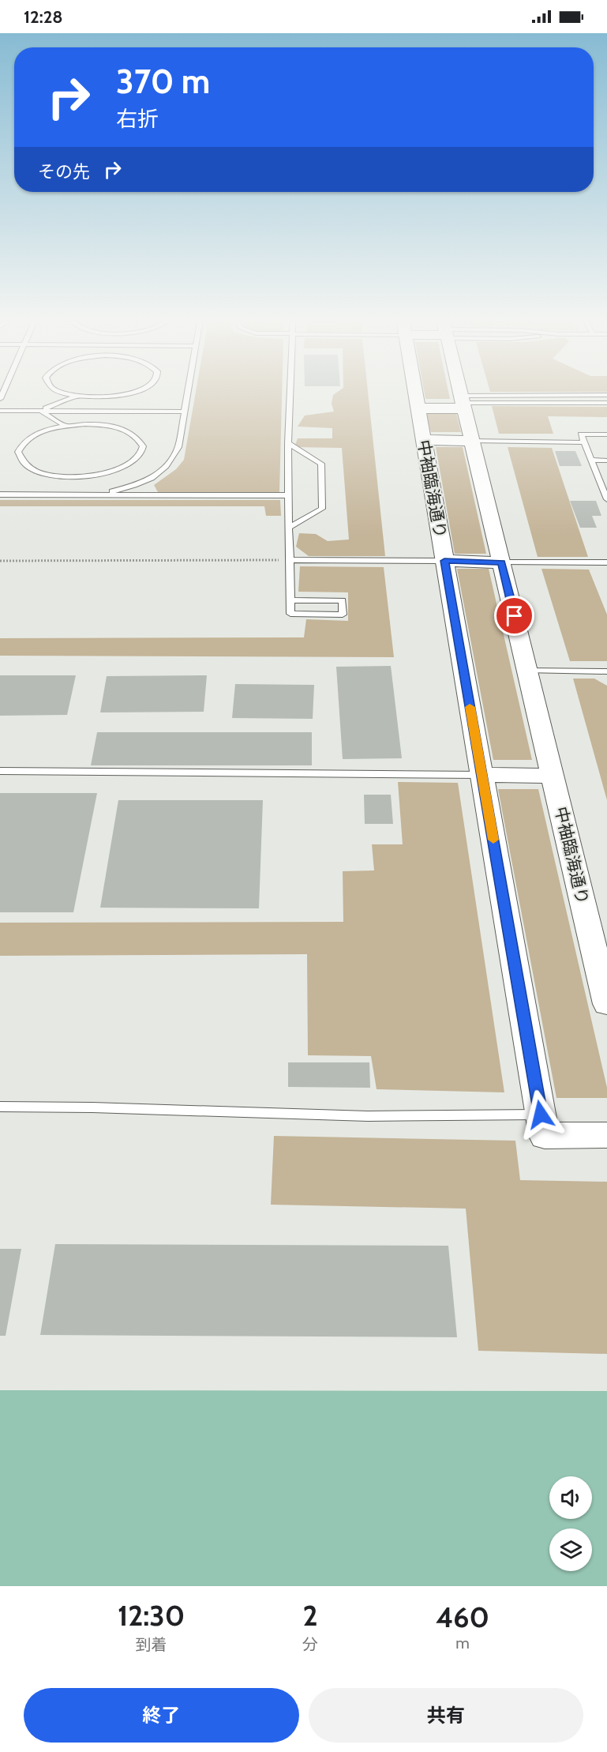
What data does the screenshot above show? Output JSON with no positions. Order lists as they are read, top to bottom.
{
  "streets": {
    "street": ["中袖臨海通り"]
  },
  "page": {
    "status": "12:28",
    "turn": ["370 m", "右折"],
    "then": "その先",
    "eta": [
      "12:30",
      "到着",
      "2",
      "分",
      "460",
      "m"
    ],
    "buttons": ["終了", "共有"]
  }
}
